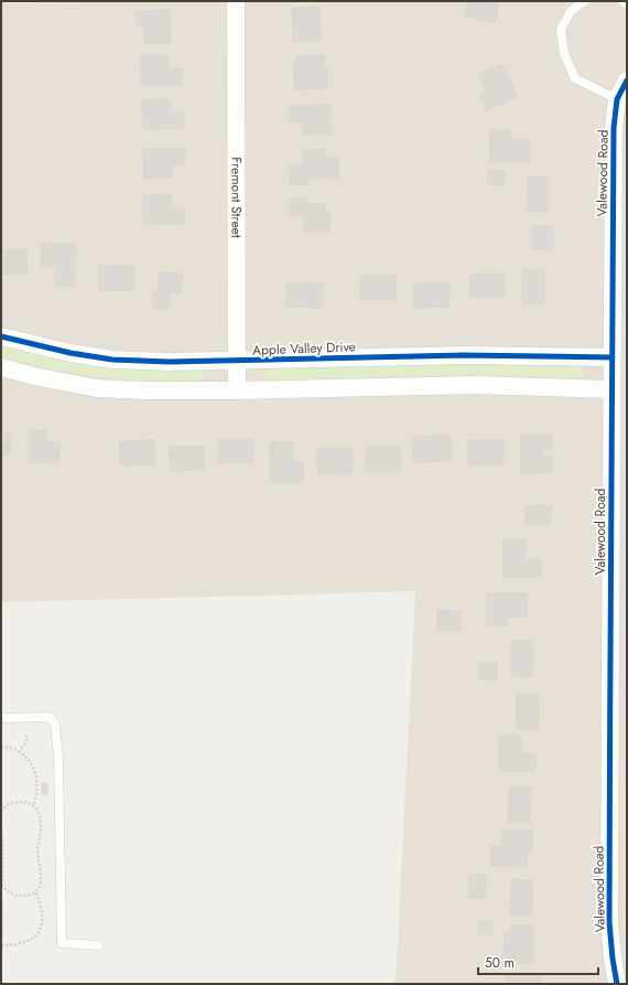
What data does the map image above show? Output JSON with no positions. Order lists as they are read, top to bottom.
{
  "streets": {
    "street": ["Valewood Road", "Fremont Street", "Apple Valley Drive"]
  },
  "crossings": [
    ["Valewood Road", "Apple Valley Drive"],
    ["Fremont Street", "Apple Valley Drive"]
  ],
  "scale_bar": "50 m"
}
